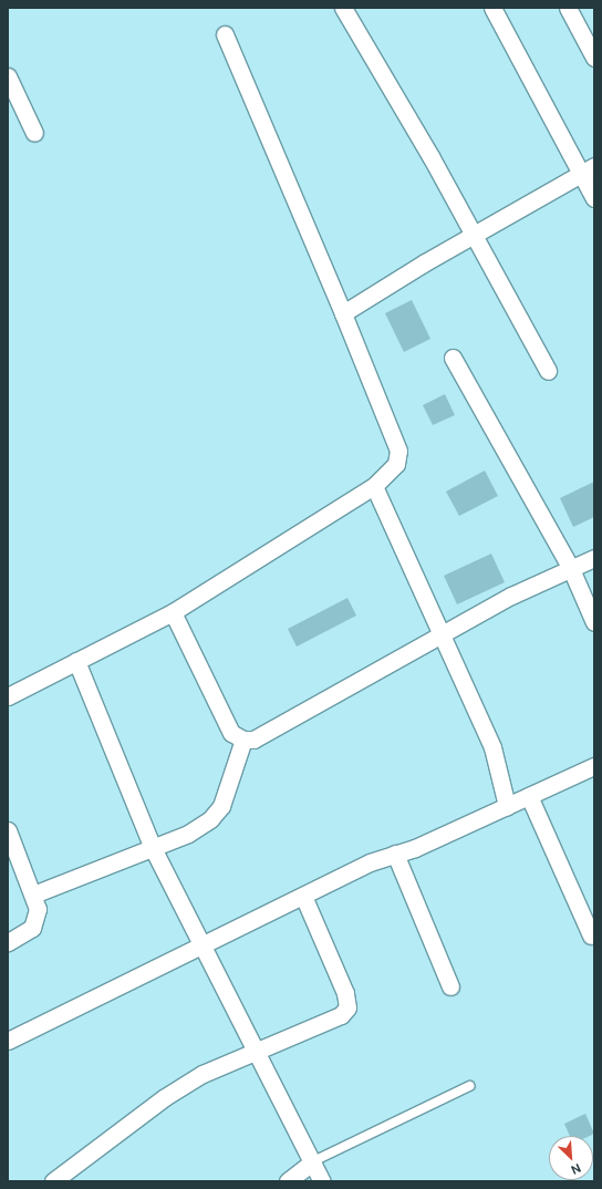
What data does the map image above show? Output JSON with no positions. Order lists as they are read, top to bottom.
{
  "north": "bottom right"
}
